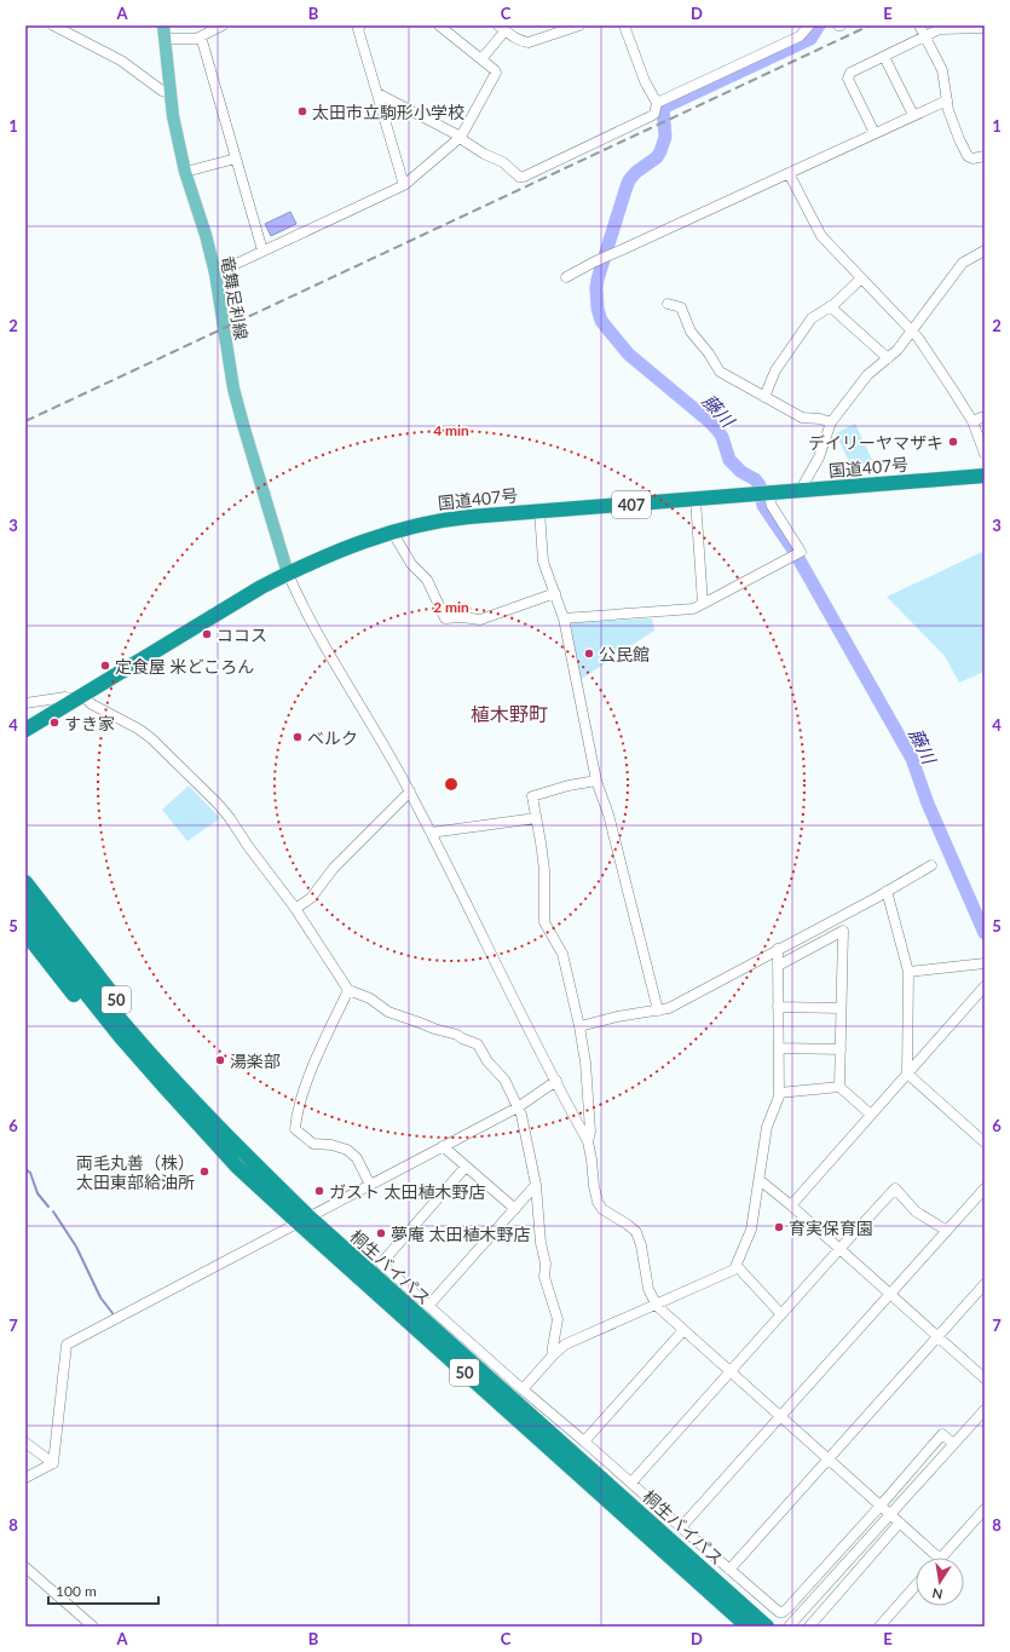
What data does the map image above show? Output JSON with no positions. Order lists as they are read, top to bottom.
{
  "streets": {
    "highway": [
      "国道407号",
      "407",
      "50",
      "桐生バイパス"
    ],
    "main road": ["竜舞足利線"]
  },
  "crossings": [
    ["竜舞足利線", "国道407号"],
    ["50", "桐生バイパス"]
  ],
  "districts": ["植木野町"],
  "water": ["藤川"],
  "places": [
    "太田市立駒形小学校",
    "デイリーヤマザキ",
    "ココス",
    "公民館",
    "定食屋 米どころん",
    "すき家",
    "ベルク",
    "湯楽部",
    "両毛丸善（株） 太田東部給油所",
    "ガスト 太田植木野店",
    "育実保育園",
    "夢庵 太田植木野店"
  ],
  "scale_bar": "100 m",
  "north": "bottom",
  "grid": {
    "columns": [
      "A",
      "B",
      "C",
      "D",
      "E"
    ],
    "rows": [
      "1",
      "2",
      "3",
      "4",
      "5",
      "6",
      "7",
      "8"
    ]
  },
  "rings": ["4 min", "2 min"]
}
